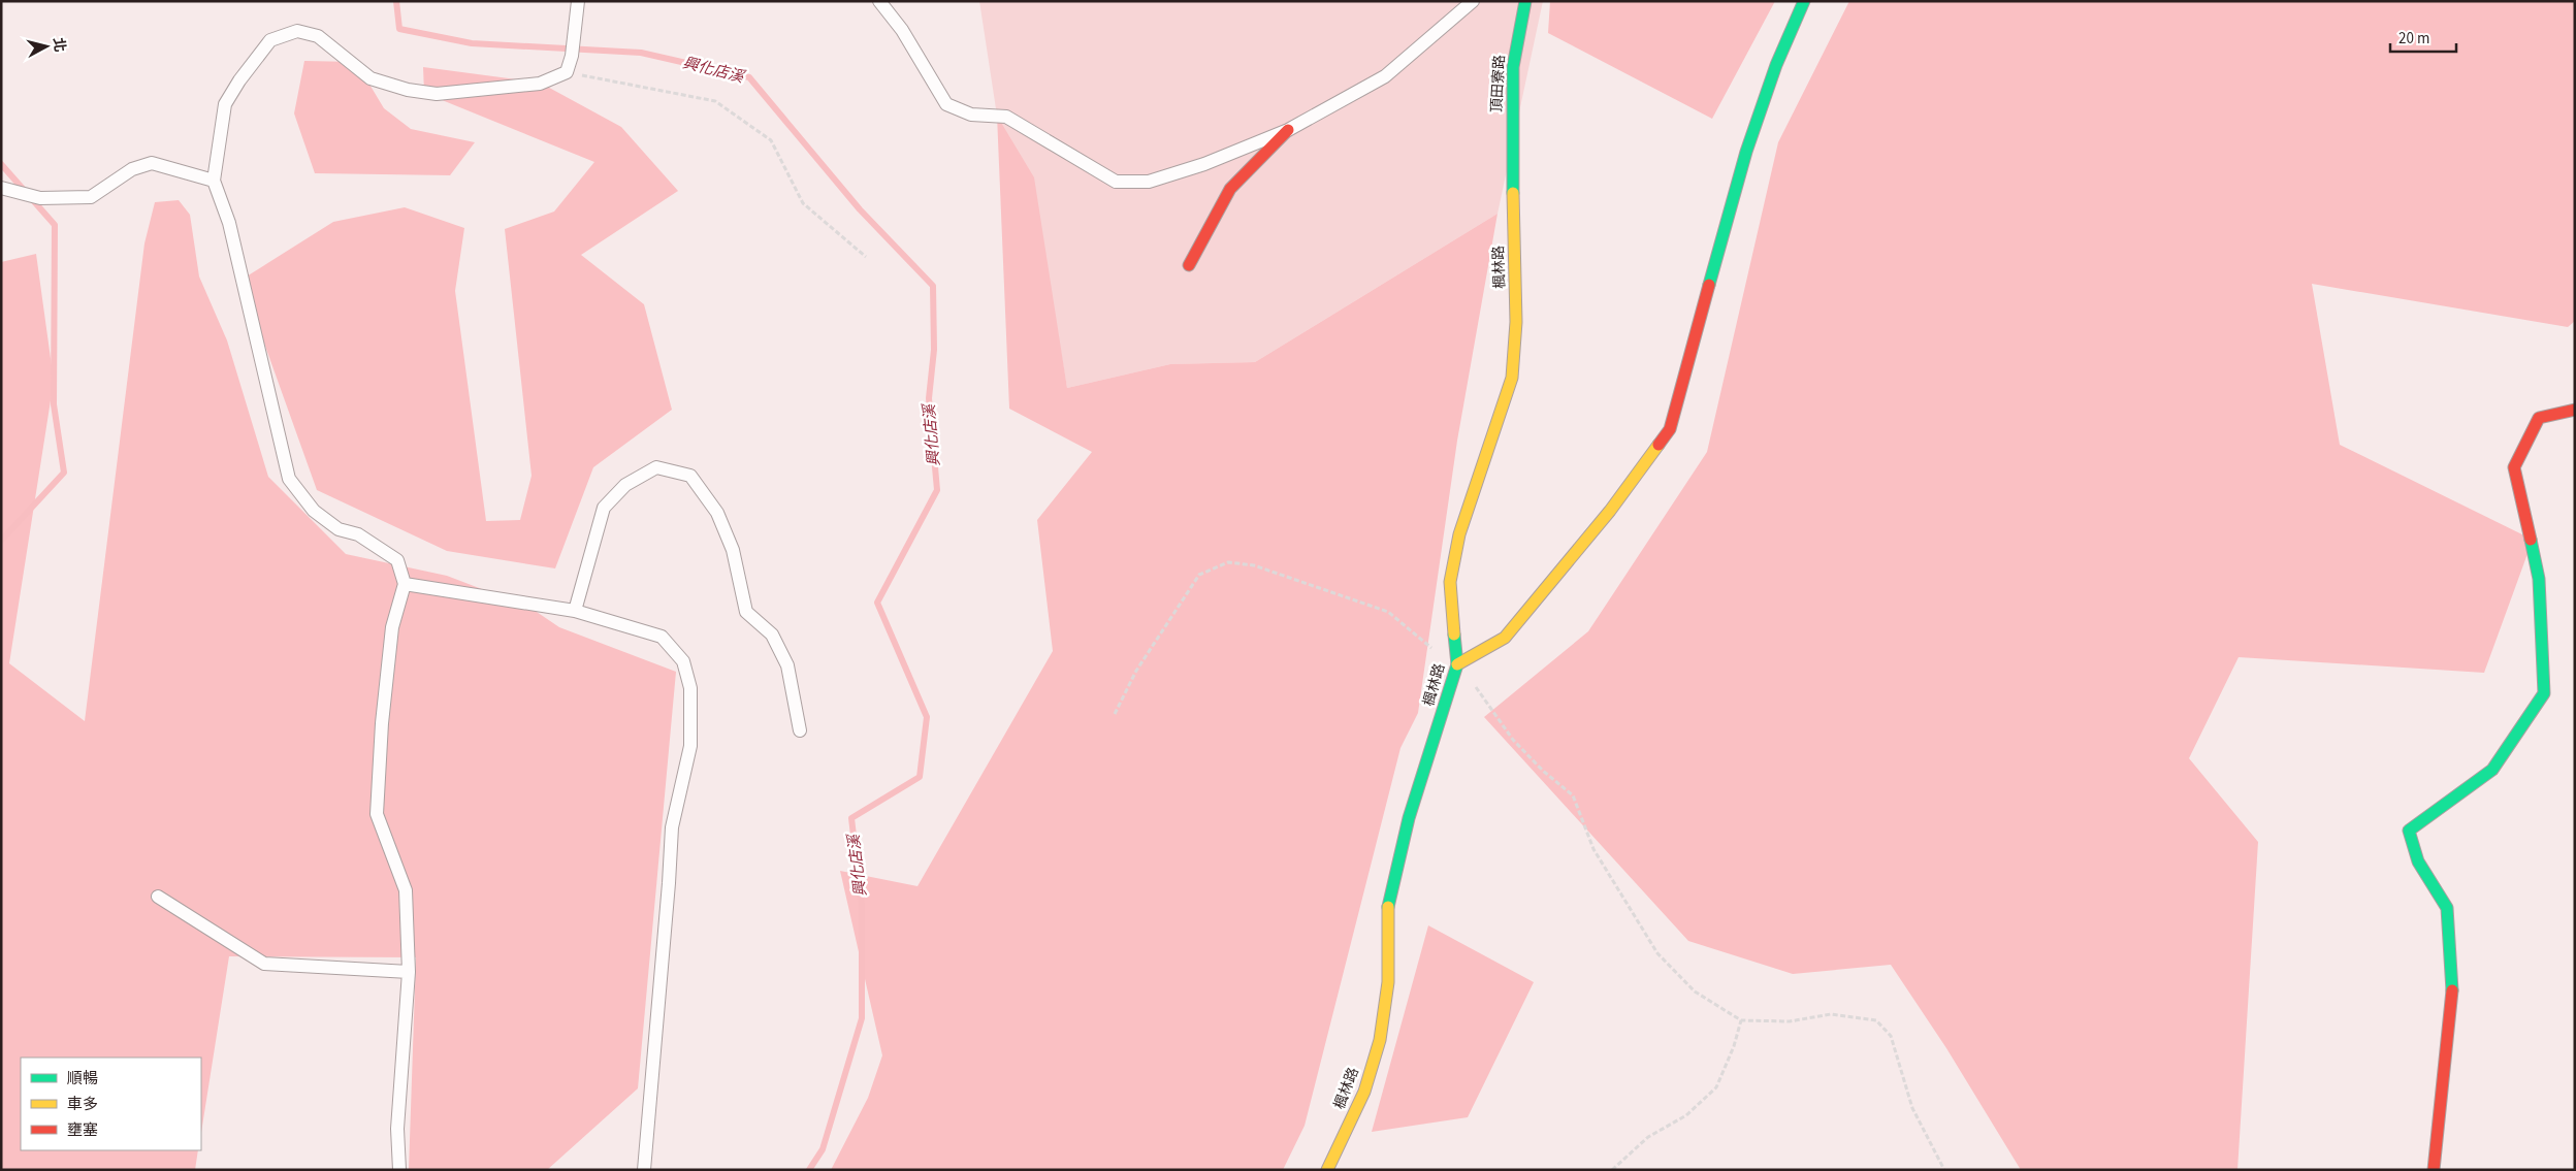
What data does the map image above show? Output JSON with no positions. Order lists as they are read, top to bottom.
{
  "streets": {
    "street": ["頂田寮路", "楓林路"]
  },
  "crossings": [
    ["頂田寮路", "楓林路"]
  ],
  "water": ["興化店溪"],
  "legend": ["順暢", "車多", "壅塞"],
  "scale_bar": "20 m",
  "north": "right"
}
